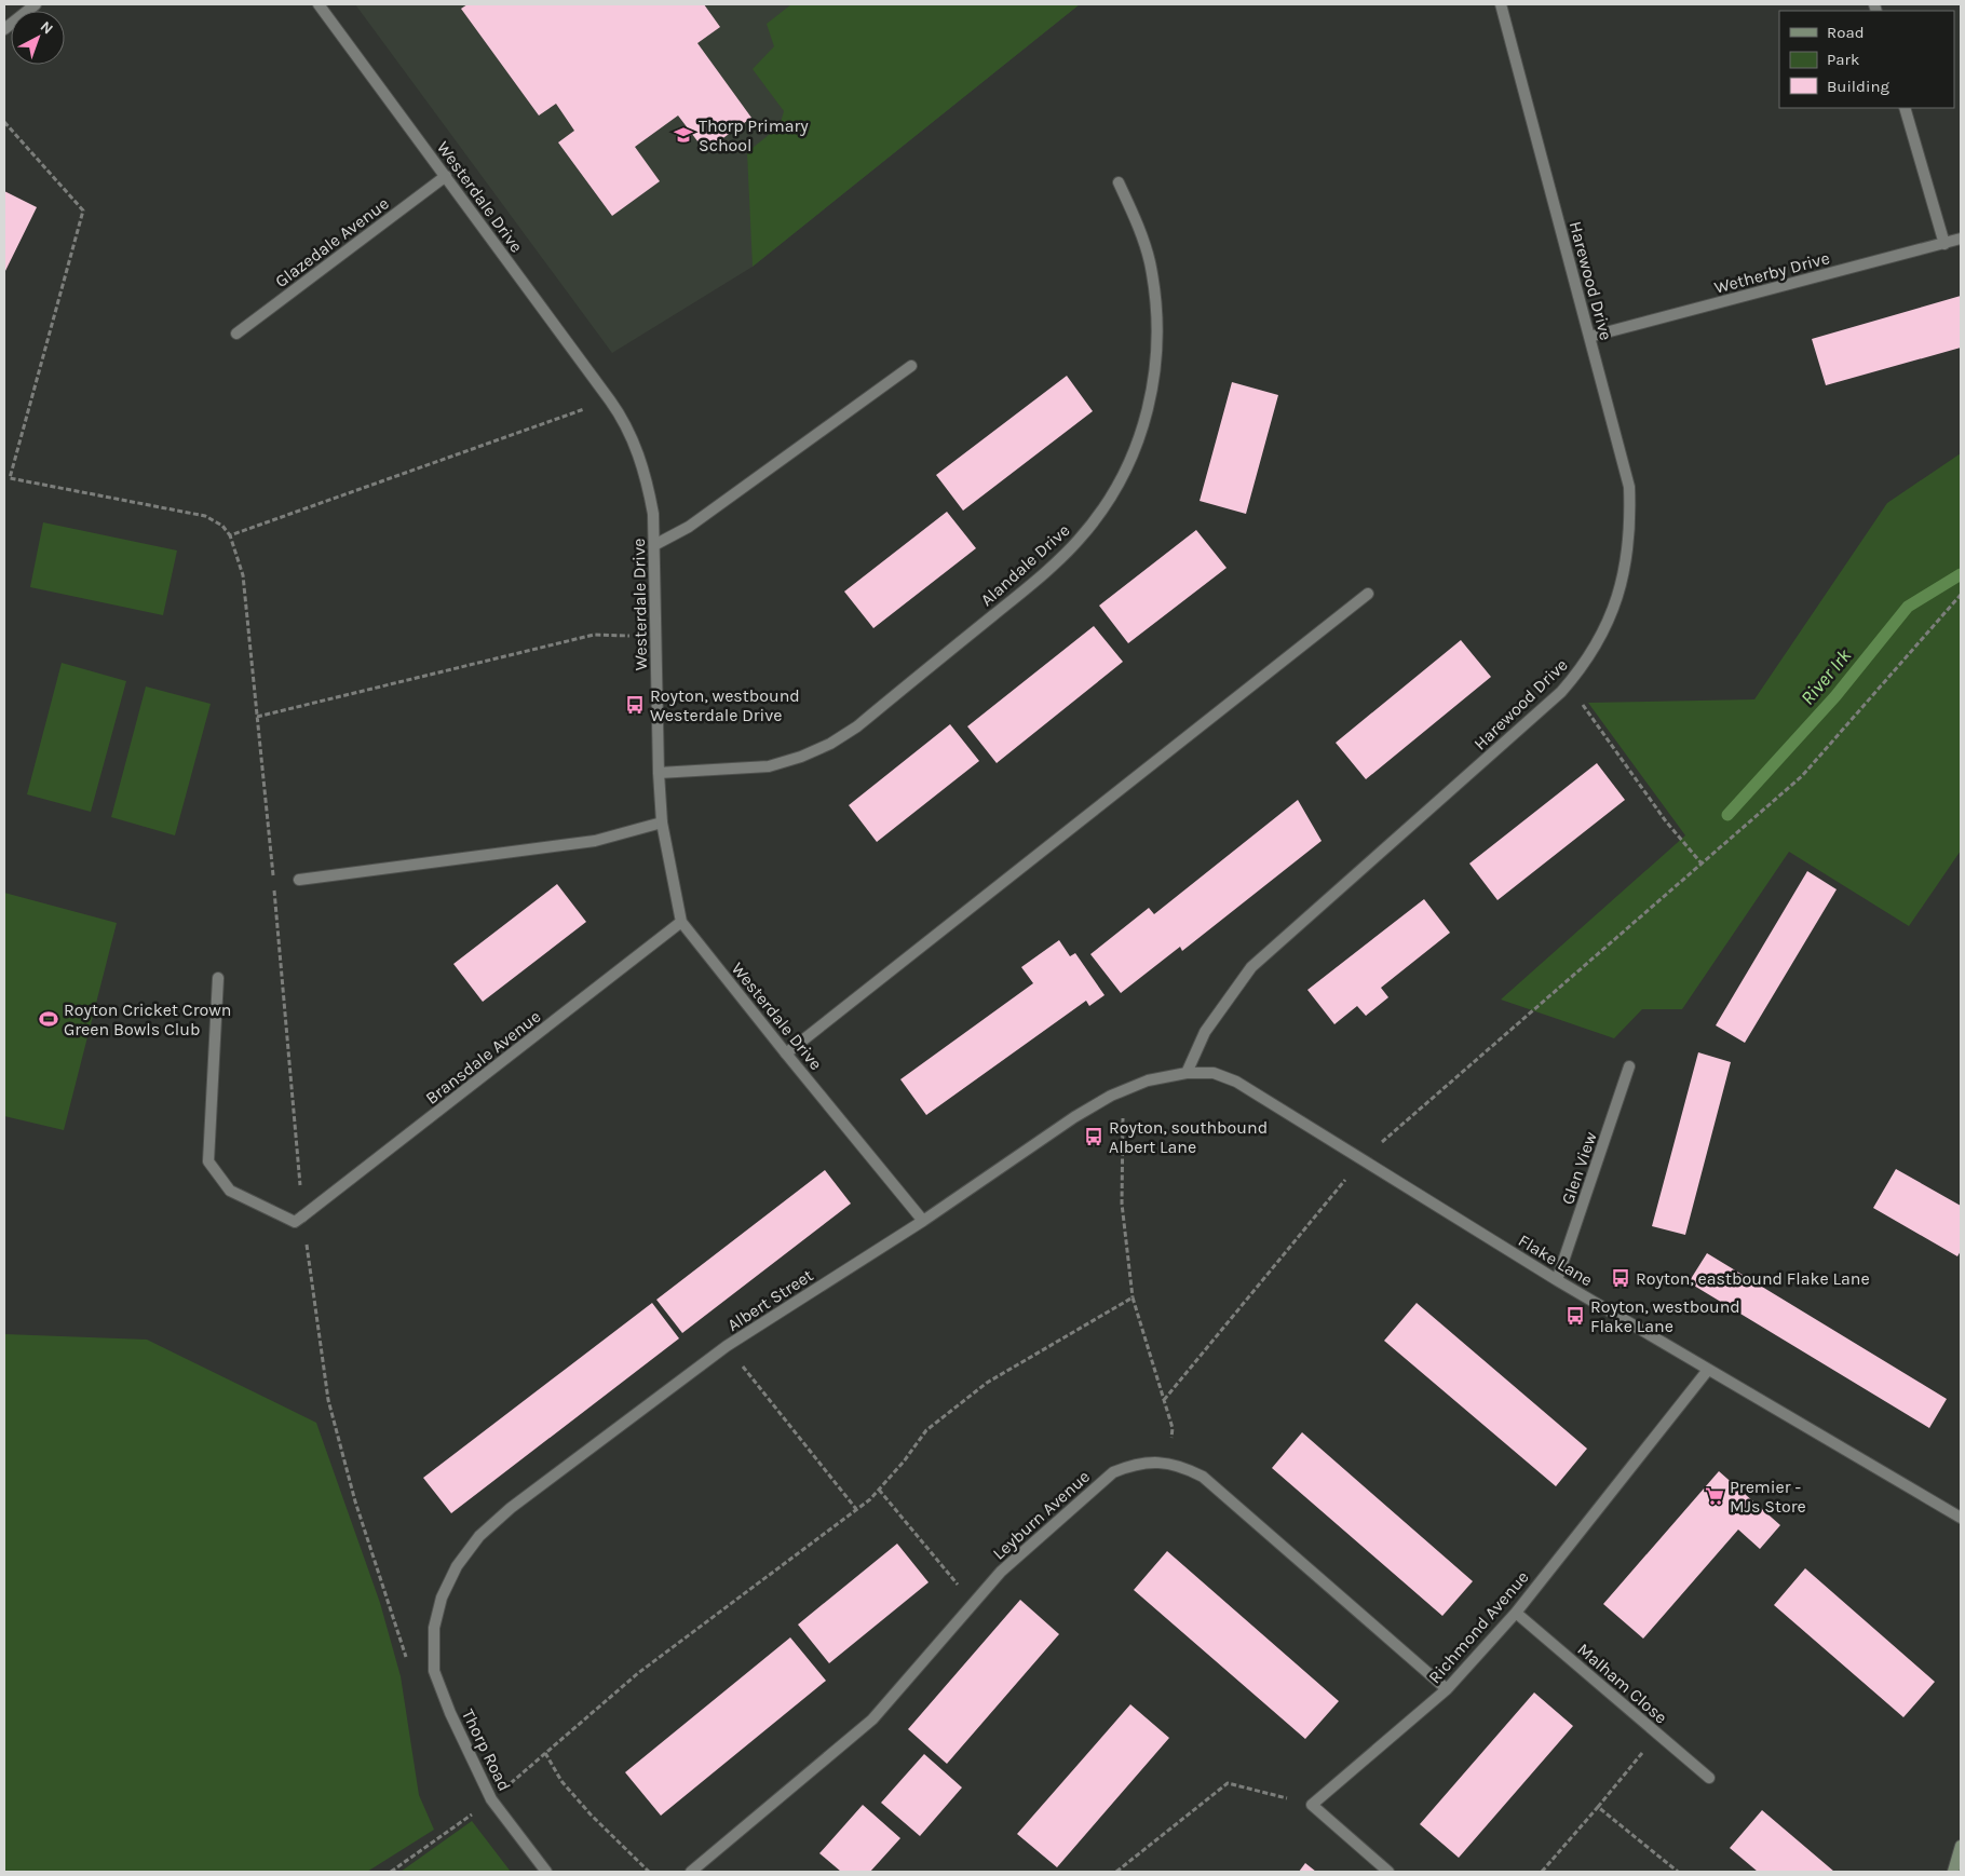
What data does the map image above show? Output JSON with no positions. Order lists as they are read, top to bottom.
{
  "streets": {
    "street": [
      "Westerdale Drive",
      "Glazedale Avenue",
      "Wetherby Drive",
      "Harewood Drive",
      "Alandale Drive",
      "Bransdale Avenue",
      "Glen View",
      "Flake Lane",
      "Albert Street",
      "Leyburn Avenue",
      "Richmond Avenue",
      "Malham Close",
      "Thorp Road"
    ]
  },
  "crossings": [
    ["Westerdale Drive", "Glazedale Avenue"],
    ["Westerdale Drive", "Alandale Drive"],
    ["Westerdale Drive", "Bransdale Avenue"],
    ["Westerdale Drive", "Albert Street"],
    ["Wetherby Drive", "Harewood Drive"],
    ["Harewood Drive", "Flake Lane"],
    ["Harewood Drive", "Albert Street"],
    ["Glen View", "Flake Lane"],
    ["Flake Lane", "Albert Street"],
    ["Flake Lane", "Richmond Avenue"],
    ["Albert Street", "Thorp Road"],
    ["Leyburn Avenue", "Richmond Avenue"],
    ["Richmond Avenue", "Malham Close"]
  ],
  "water": ["River Irk"],
  "places": {
    "school or university": ["Thorp Primary School"],
    "bus stop": [
      "Royton, westbound Westerdale Drive",
      "Royton, southbound Albert Lane",
      "Royton, eastbound Flake Lane",
      "Royton, westbound Flake Lane"
    ],
    "sports": ["Royton Cricket Crown Green Bowls Club"],
    "supermarket": ["Premier - MJs Store"]
  },
  "legend": ["Road", "Park", "Building"],
  "north": "top right"
}
